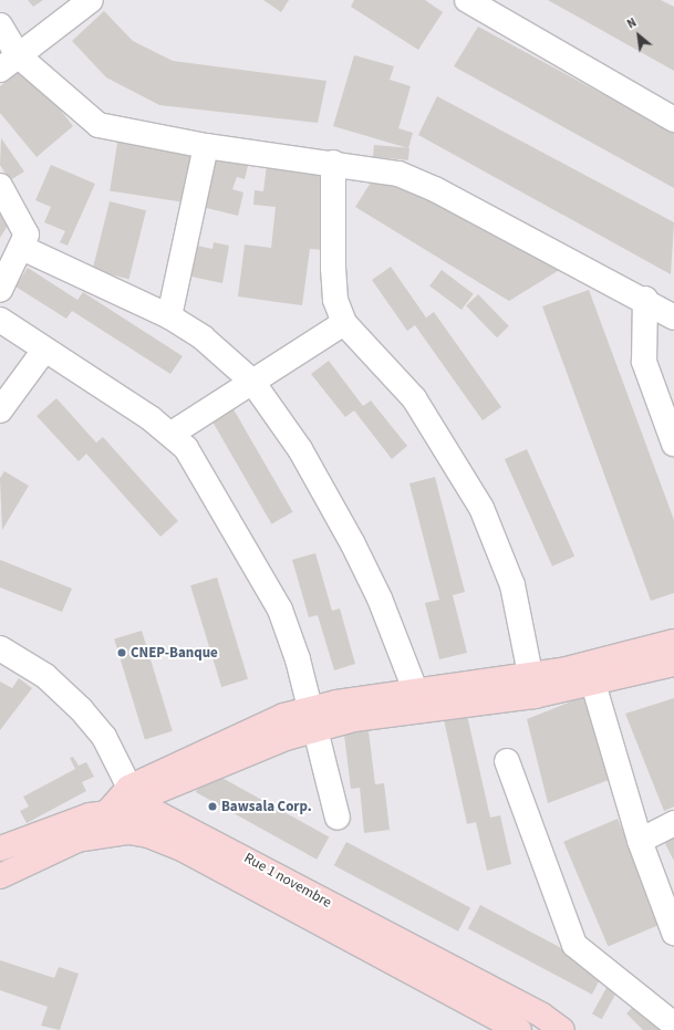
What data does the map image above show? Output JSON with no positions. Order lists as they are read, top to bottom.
{
  "streets": {
    "main road": ["Rue 1 novembre"]
  },
  "places": ["CNEP-Banque", "Bawsala Corp."],
  "north": "top left"
}
